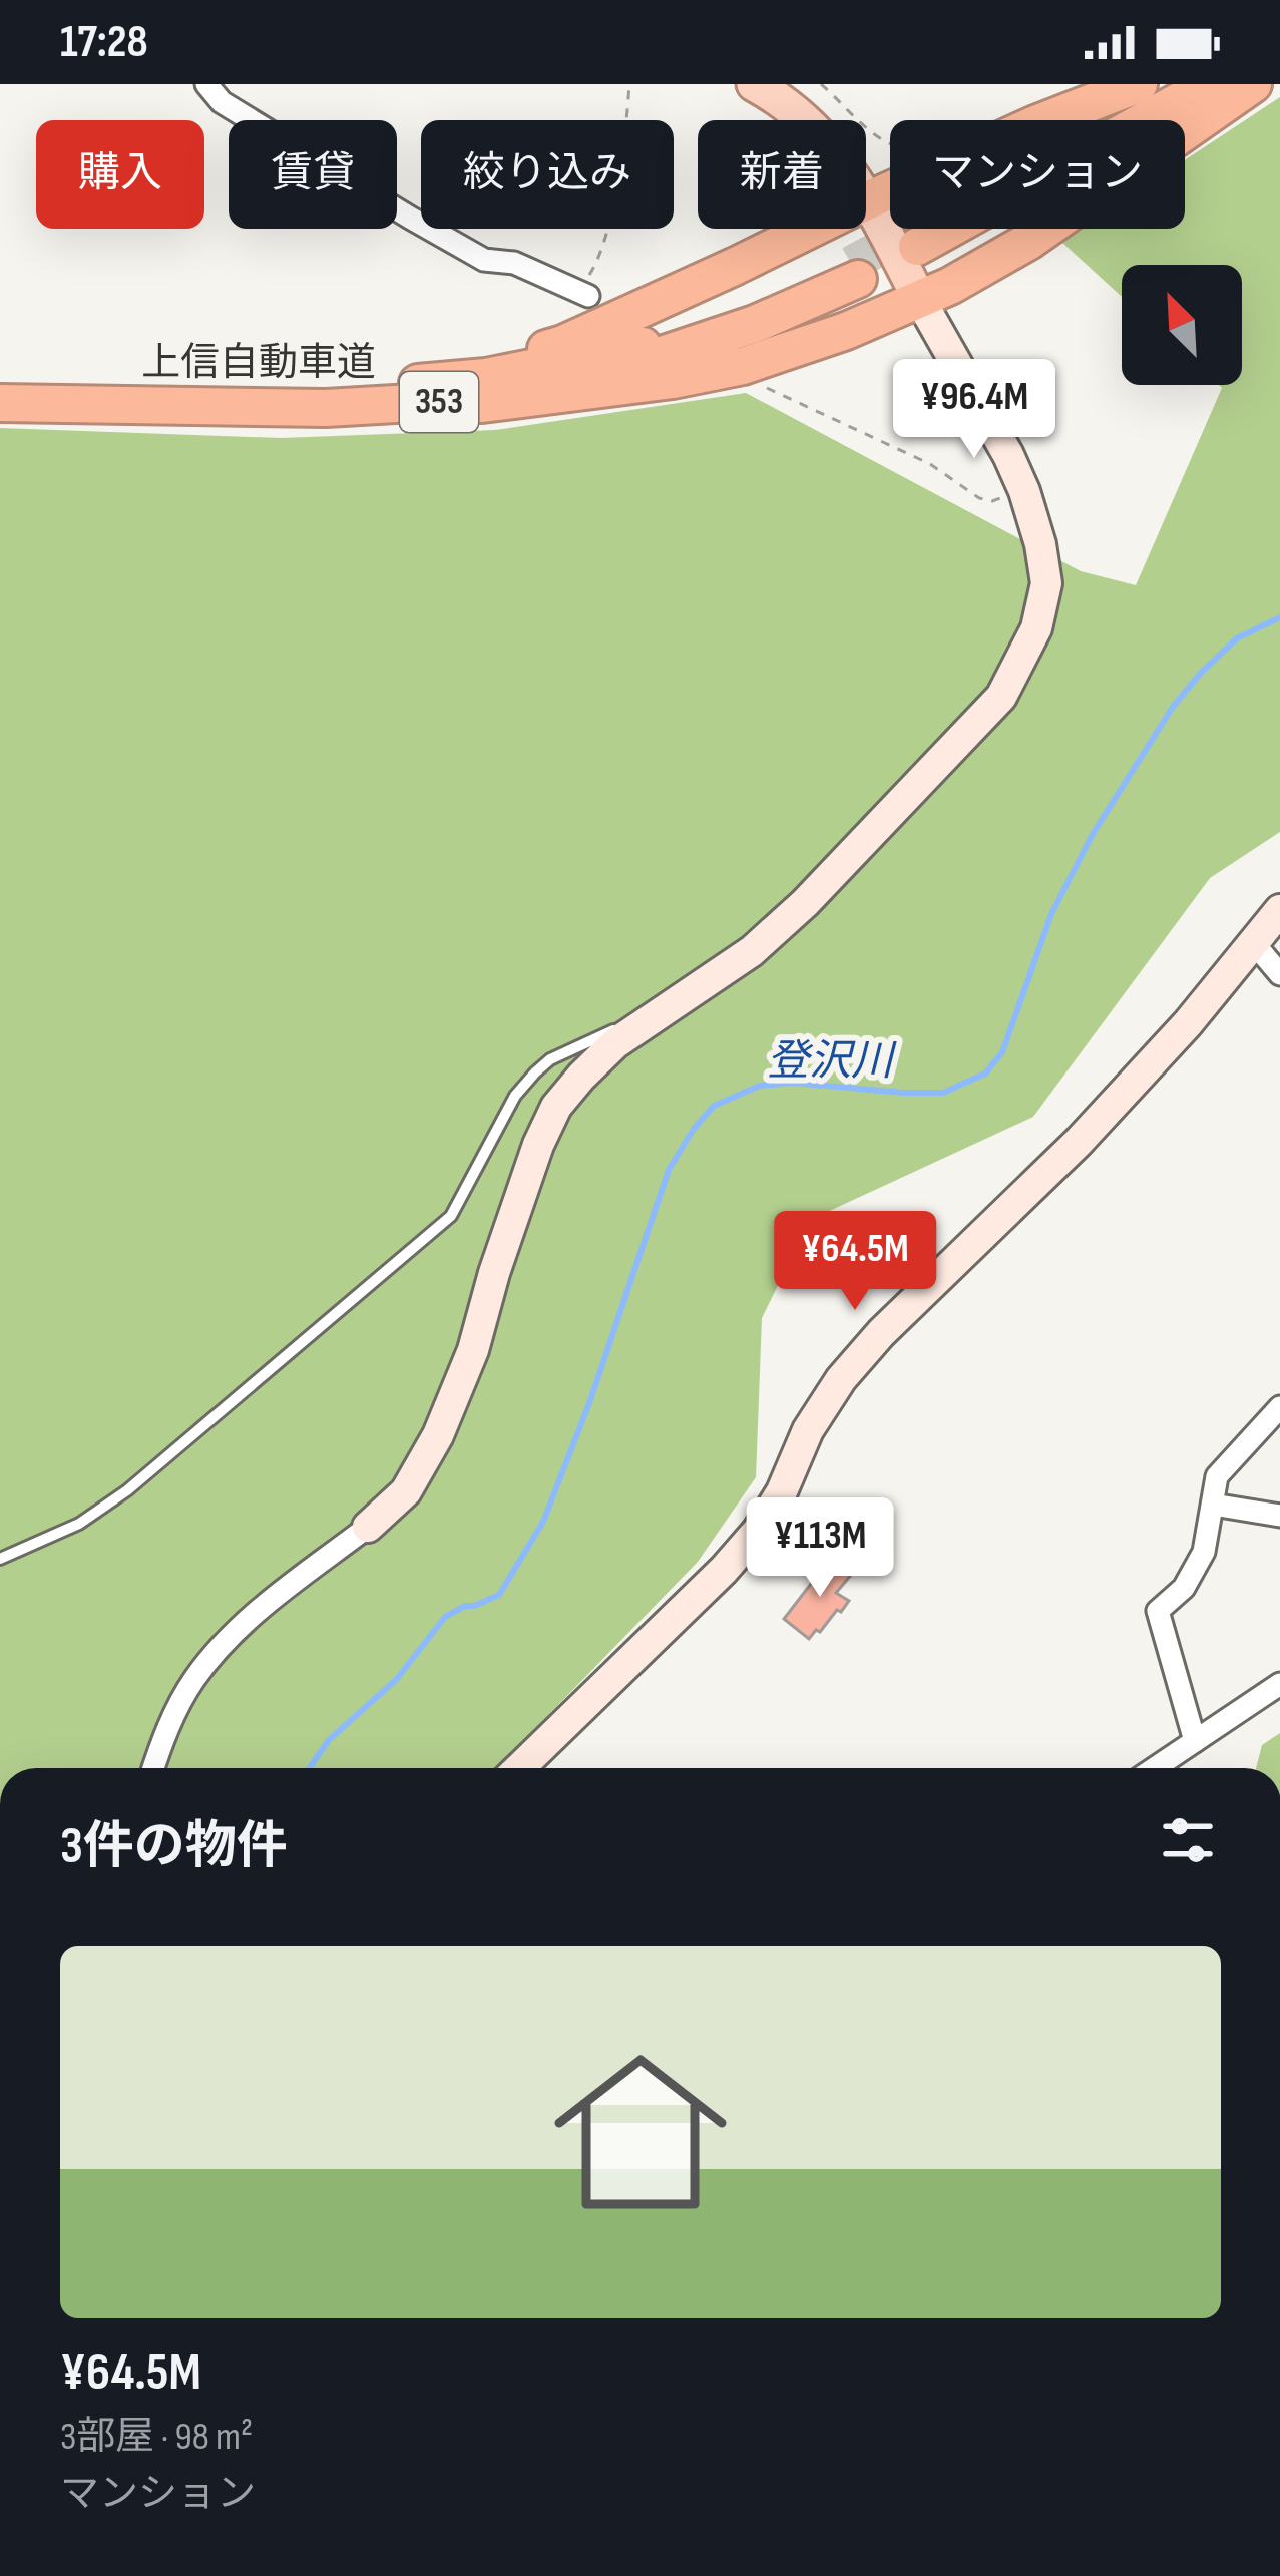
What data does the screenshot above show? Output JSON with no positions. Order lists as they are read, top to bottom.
{
  "streets": {
    "highway": ["上信自動車道", "353"]
  },
  "water": ["登沢川"],
  "north": "top left",
  "page": {
    "status": "17:28",
    "chip": [
      "購入",
      "賃貸",
      "絞り込み",
      "新着",
      "マンション"
    ],
    "price": ["¥96.4M", "¥64.5M", "¥113M"],
    "heading": "3件の物件",
    "list": [
      {
        "name": "¥64.5M",
        "note": "3部屋 · 98 m² · マンション"
      }
    ]
  }
}
